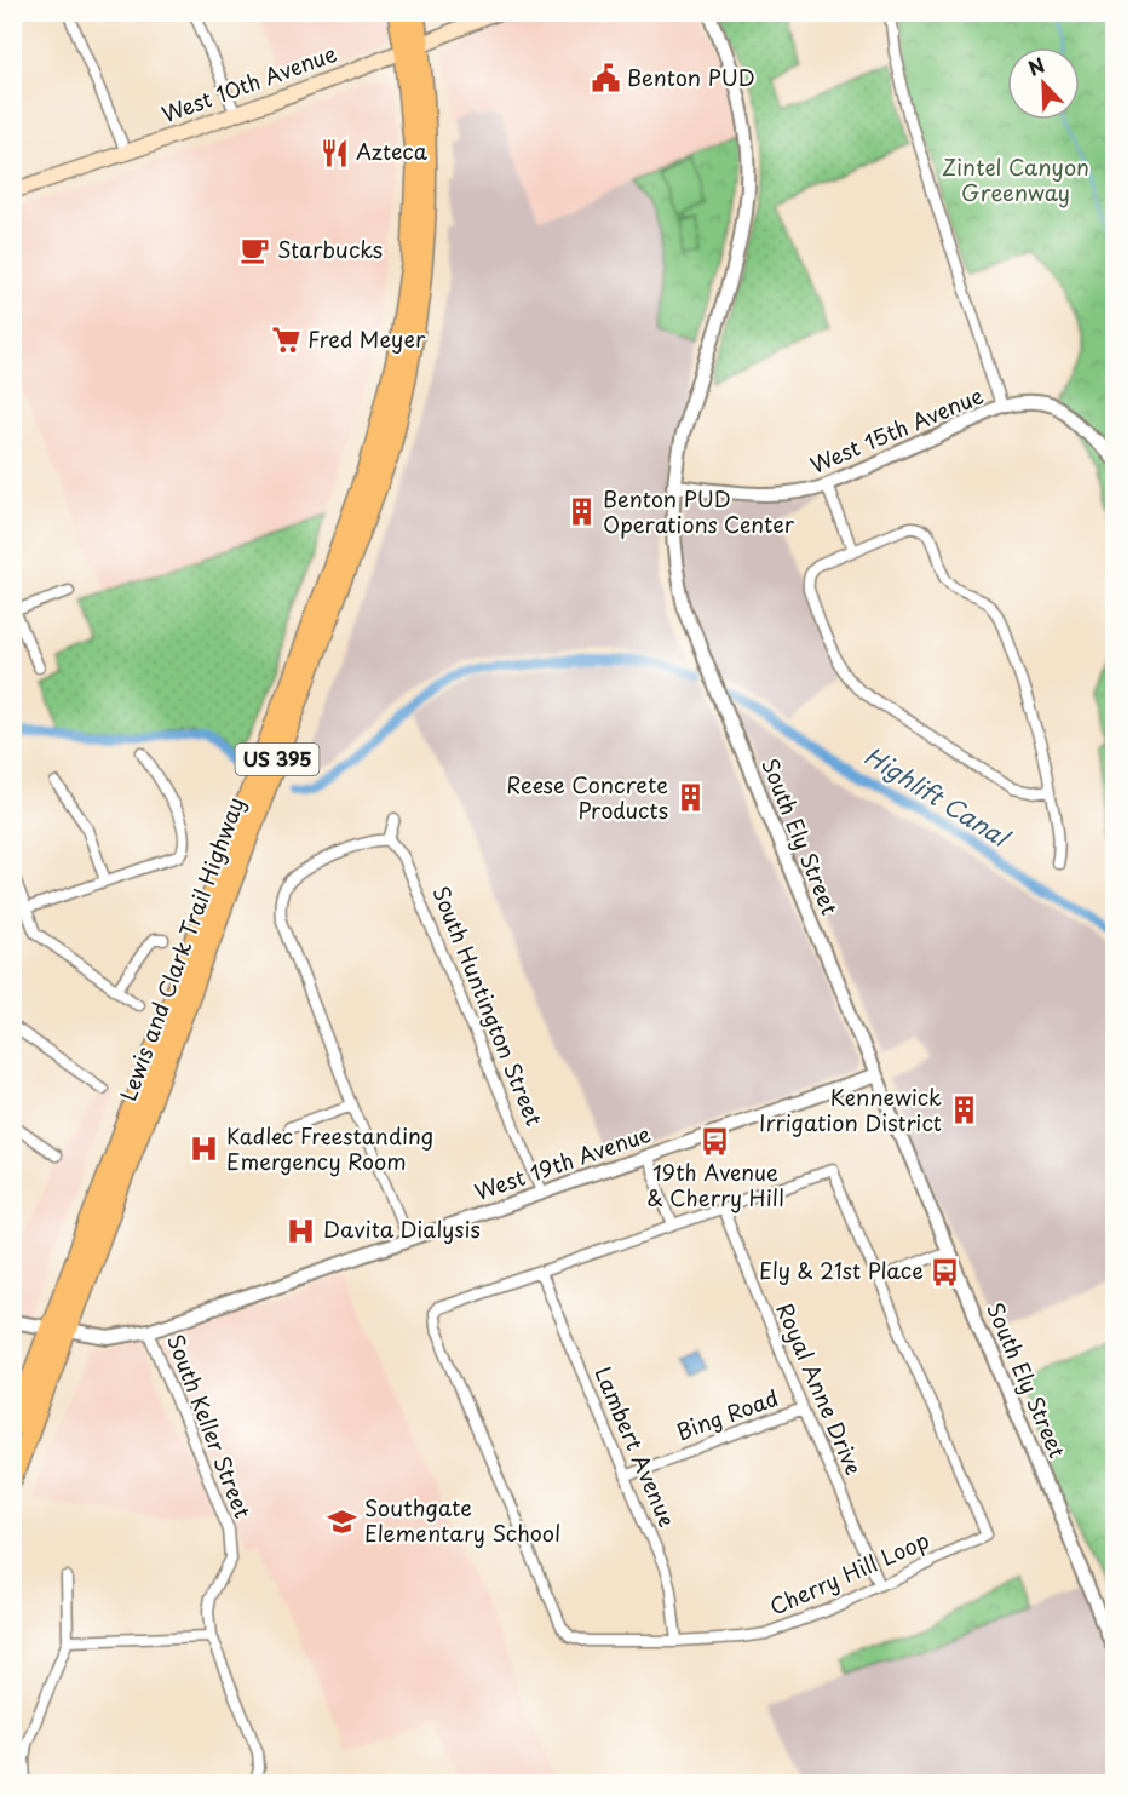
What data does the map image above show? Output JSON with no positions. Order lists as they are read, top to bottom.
{
  "streets": {
    "highway": ["US 395", "Lewis and Clark Trail Highway"],
    "main road": ["West 10th Avenue"],
    "street": [
      "West 15th Avenue",
      "South Ely Street",
      "South Huntington Street",
      "West 19th Avenue",
      "Royal Anne Drive",
      "Bing Road",
      "South Keller Street",
      "Lambert Avenue",
      "Cherry Hill Loop"
    ]
  },
  "crossings": [
    ["West 10th Avenue", "US 395"],
    ["West 10th Avenue", "Lewis and Clark Trail Highway"],
    ["West 15th Avenue", "South Ely Street"],
    ["US 395", "Lewis and Clark Trail Highway"],
    ["South Ely Street", "West 19th Avenue"],
    ["Lewis and Clark Trail Highway", "West 19th Avenue"],
    ["South Huntington Street", "West 19th Avenue"],
    ["West 19th Avenue", "South Keller Street"],
    ["Royal Anne Drive", "Bing Road"],
    ["Royal Anne Drive", "Cherry Hill Loop"],
    ["Bing Road", "Lambert Avenue"],
    ["Lambert Avenue", "Cherry Hill Loop"]
  ],
  "water": ["Highlift Canal"],
  "parks": ["Zintel Canyon Greenway"],
  "places": {
    "public building": ["Benton PUD"],
    "restaurant": ["Azteca"],
    "cafe": ["Starbucks"],
    "supermarket": ["Fred Meyer"],
    "building": ["Benton PUD Operations Center", "Reese Concrete Products", "Kennewick Irrigation District"],
    "bus stop": ["19th Avenue & Cherry Hill", "Ely & 21st Place"],
    "hospital": ["Kadlec Freestanding Emergency Room", "Davita Dialysis"],
    "school or university": ["Southgate Elementary School"]
  },
  "north": "top left"
}
